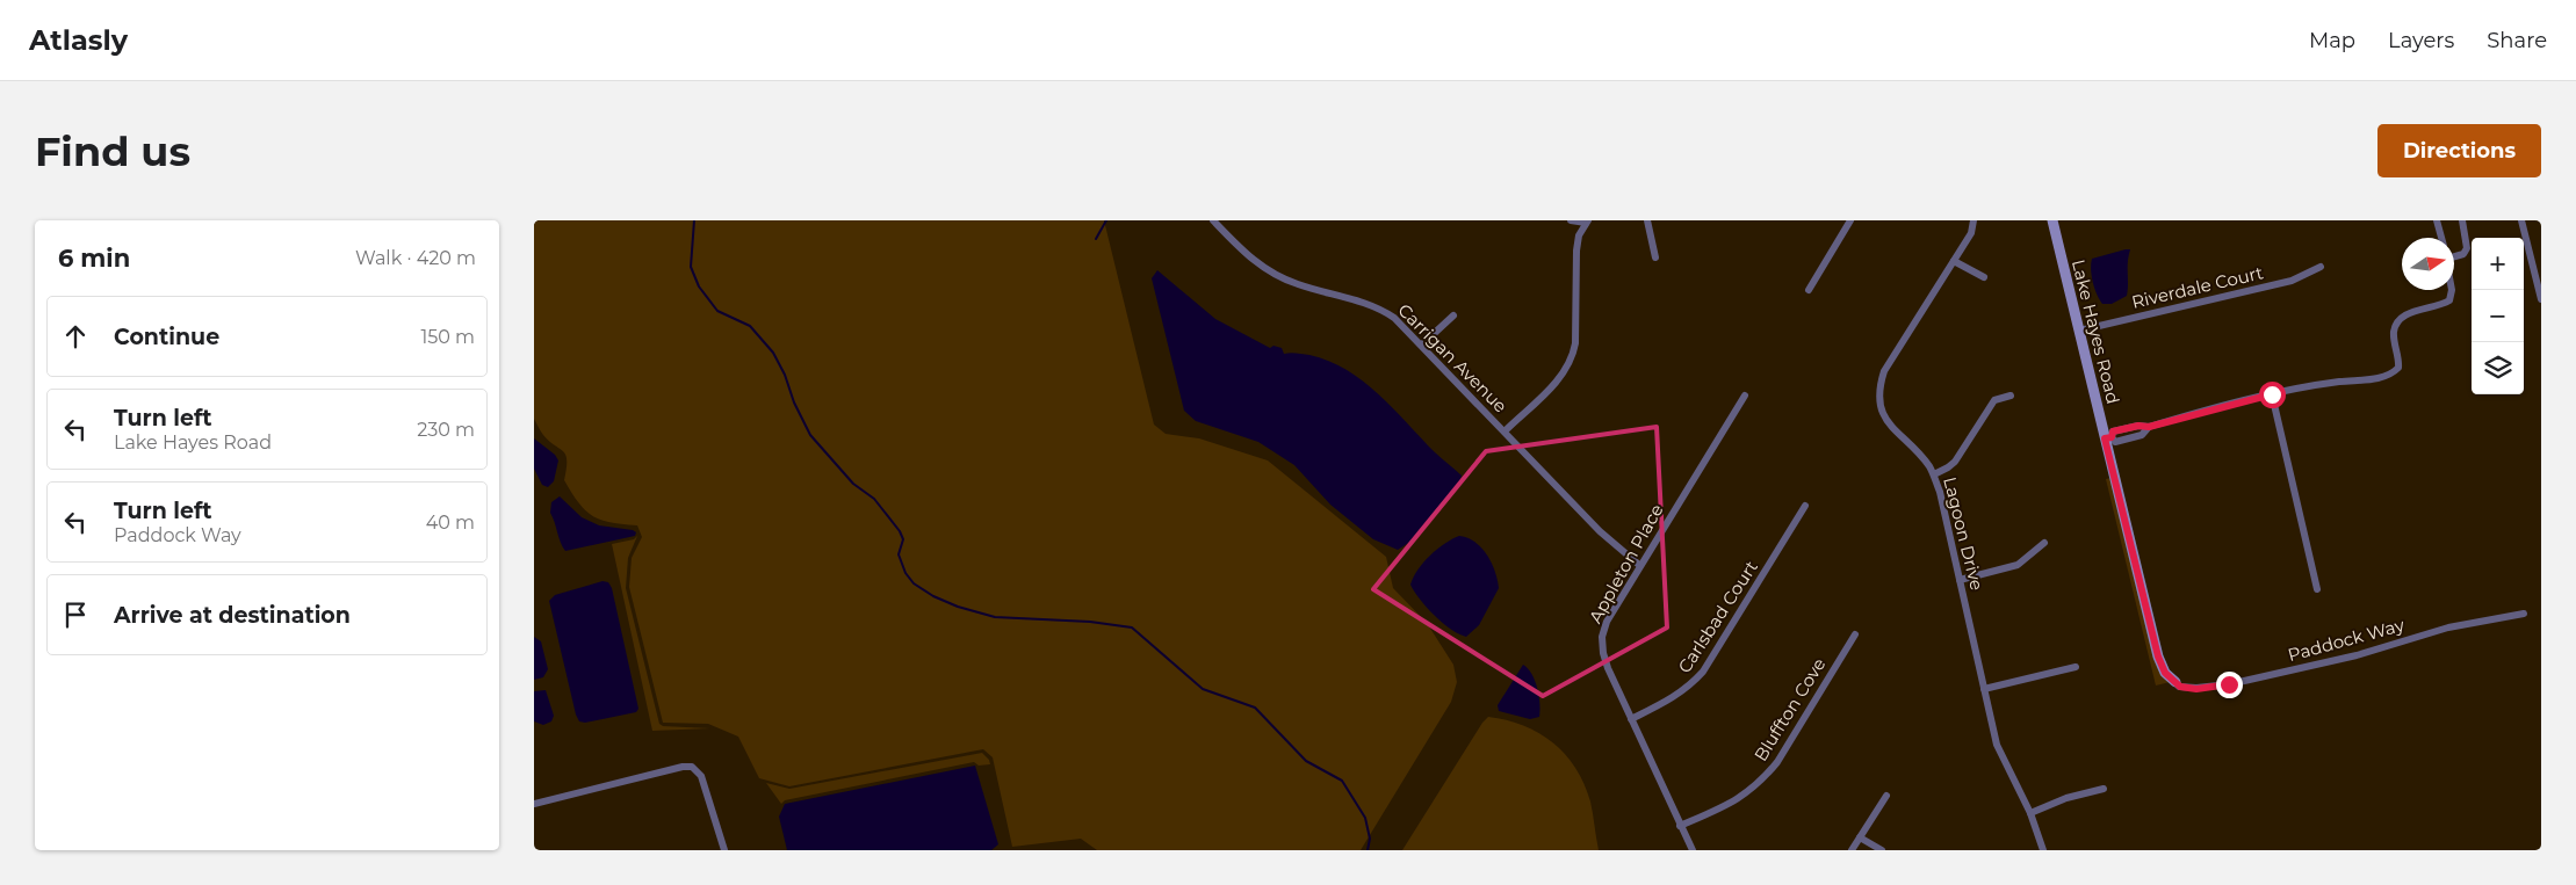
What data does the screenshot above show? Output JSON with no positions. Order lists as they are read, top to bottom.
{
  "streets": {
    "street": [
      "Riverdale Court",
      "Lake Hayes Road",
      "Carrigan Avenue",
      "Lagoon Drive",
      "Appleton Place",
      "Carlsbad Court",
      "Paddock Way",
      "Bluffton Cove"
    ]
  },
  "crossings": [
    ["Riverdale Court", "Lake Hayes Road"],
    ["Lake Hayes Road", "Paddock Way"],
    ["Carrigan Avenue", "Appleton Place"],
    ["Appleton Place", "Carlsbad Court"],
    ["Appleton Place", "Bluffton Cove"]
  ],
  "north": "right",
  "page": {
    "header": "Atlasly",
    "nav": ["Map", "Layers", "Share"],
    "buttons": "Directions",
    "title": "Find us",
    "heading": ["6 min", "Walk · 420 m"],
    "map_buttons": ["+", "−"],
    "list": [
      ["Continue", "150 m"],
      ["Turn left", "Lake Hayes Road", "230 m"],
      ["Turn left", "Paddock Way", "40 m"],
      "Arrive at destination"
    ]
  }
}
